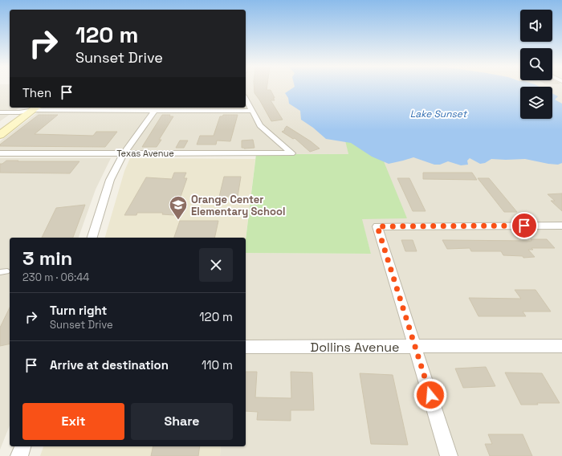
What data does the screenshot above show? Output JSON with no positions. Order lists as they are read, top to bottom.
{
  "streets": {
    "street": ["Texas Avenue", "Dollins Avenue"]
  },
  "water": ["Lake Sunset"],
  "places": {
    "school or university": ["Orange Center Elementary School"]
  },
  "page": {
    "turn": ["120 m", "Sunset Drive"],
    "then": "Then",
    "heading": ["3 min", "230 m · 06:44"],
    "list": [
      {
        "name": "Turn right",
        "note": "Sunset Drive",
        "value": "120 m"
      },
      {
        "name": "Arrive at destination",
        "value": "110 m"
      }
    ],
    "buttons": ["Exit", "Share"]
  }
}
